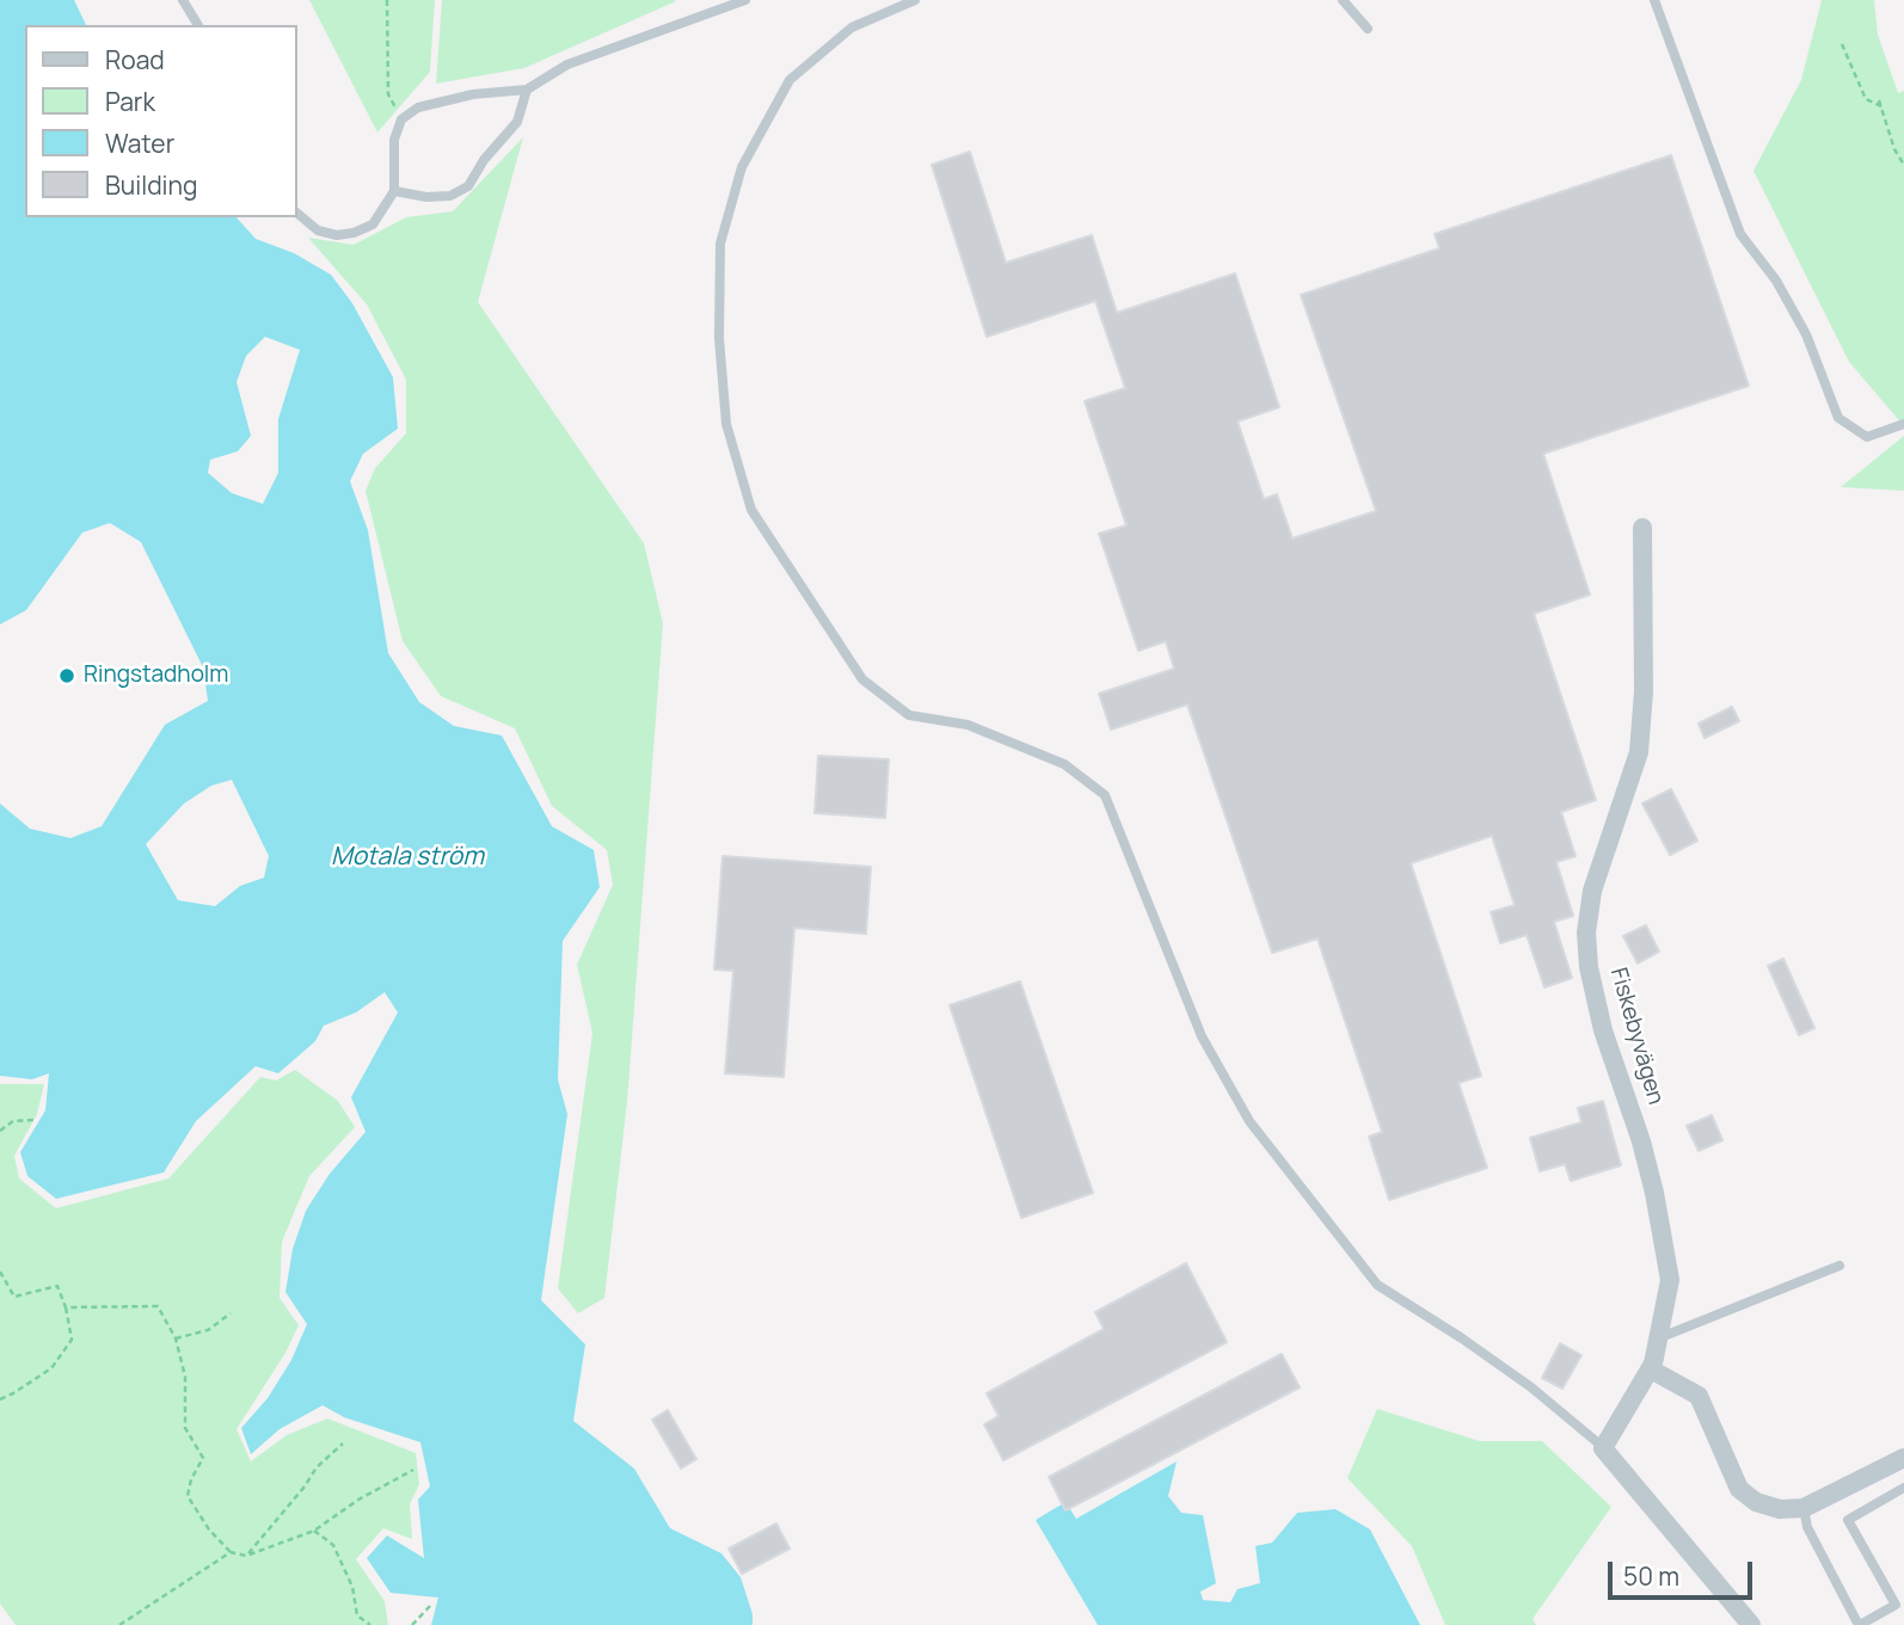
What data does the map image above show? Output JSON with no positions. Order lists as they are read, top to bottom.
{
  "streets": {
    "street": ["Fiskebyvägen"]
  },
  "water": ["Motala ström"],
  "places": ["Ringstadholm"],
  "legend": [
    "Road",
    "Park",
    "Water",
    "Building"
  ],
  "scale_bar": "50 m"
}
